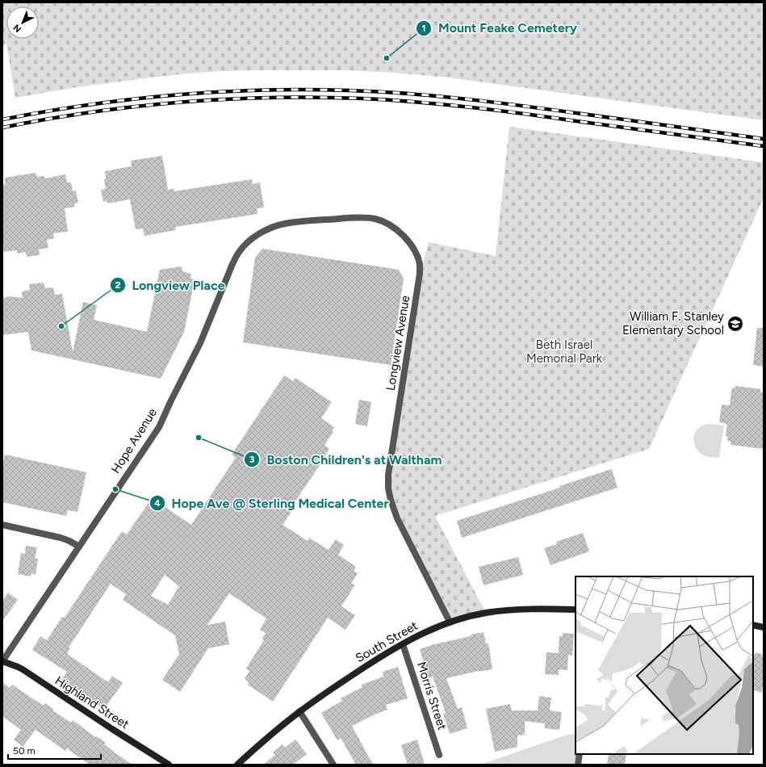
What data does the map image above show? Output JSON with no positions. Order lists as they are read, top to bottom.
{
  "streets": {
    "main road": ["South Street", "Highland Street"],
    "street": ["Longview Avenue", "Hope Avenue", "Morris Street"]
  },
  "crossings": [
    ["Longview Avenue", "Hope Avenue"],
    ["Longview Avenue", "South Street"],
    ["Hope Avenue", "Highland Street"],
    ["South Street", "Morris Street"]
  ],
  "parks": ["Beth Israel Memorial Park"],
  "places": {
    "other": [
      "Mount Feake Cemetery",
      "Longview Place",
      "Boston Children's at Waltham",
      "Hope Ave @ Sterling Medical Center"
    ],
    "school or university": ["William F. Stanley Elementary School"]
  },
  "scale_bar": "50 m",
  "north": "bottom left"
}
